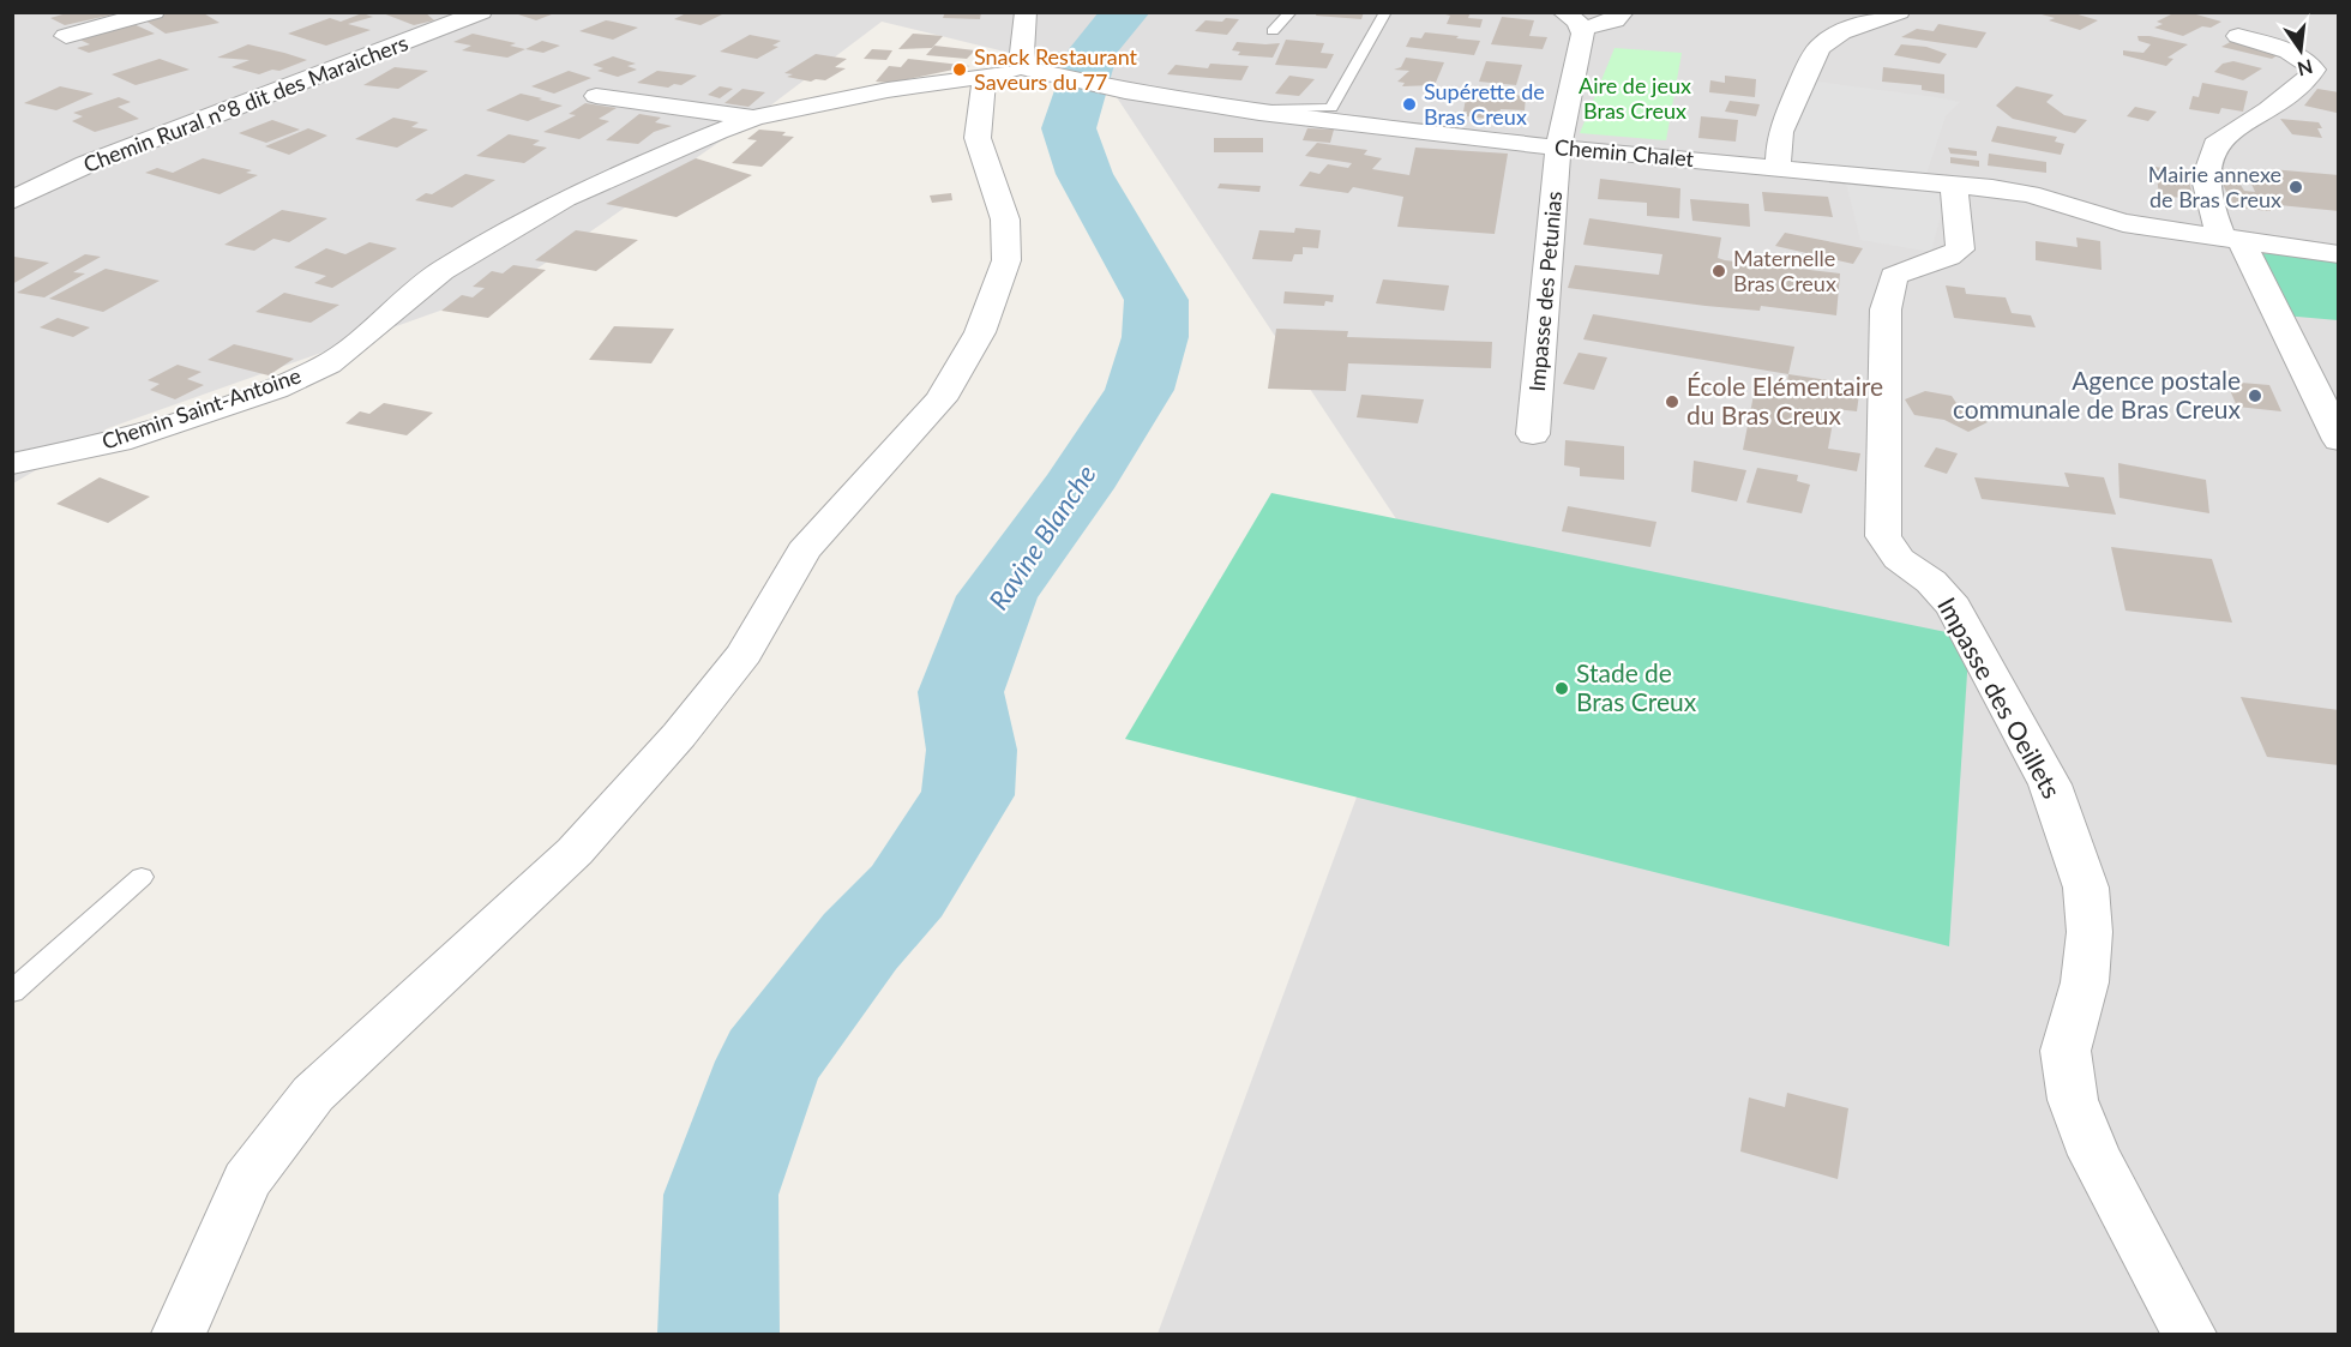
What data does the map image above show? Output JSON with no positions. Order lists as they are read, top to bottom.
{
  "streets": {
    "street": [
      "Chemin Rural n°8 dit des Maraichers",
      "Chemin Chalet",
      "Impasse des Petunias",
      "Chemin Saint-Antoine",
      "Impasse des Oeillets"
    ]
  },
  "crossings": [
    ["Chemin Chalet", "Impasse des Petunias"],
    ["Chemin Chalet", "Chemin Saint-Antoine"],
    ["Chemin Chalet", "Impasse des Oeillets"]
  ],
  "water": ["Ravine Blanche"],
  "parks": ["Aire de jeux Bras Creux"],
  "places": [
    "Snack Restaurant Saveurs du 77",
    "Supérette de Bras Creux",
    "Mairie annexe de Bras Creux",
    "Maternelle Bras Creux",
    "Agence postale communale de Bras Creux",
    "École Elémentaire du Bras Creux",
    "Stade de Bras Creux"
  ],
  "north": "bottom"
}
